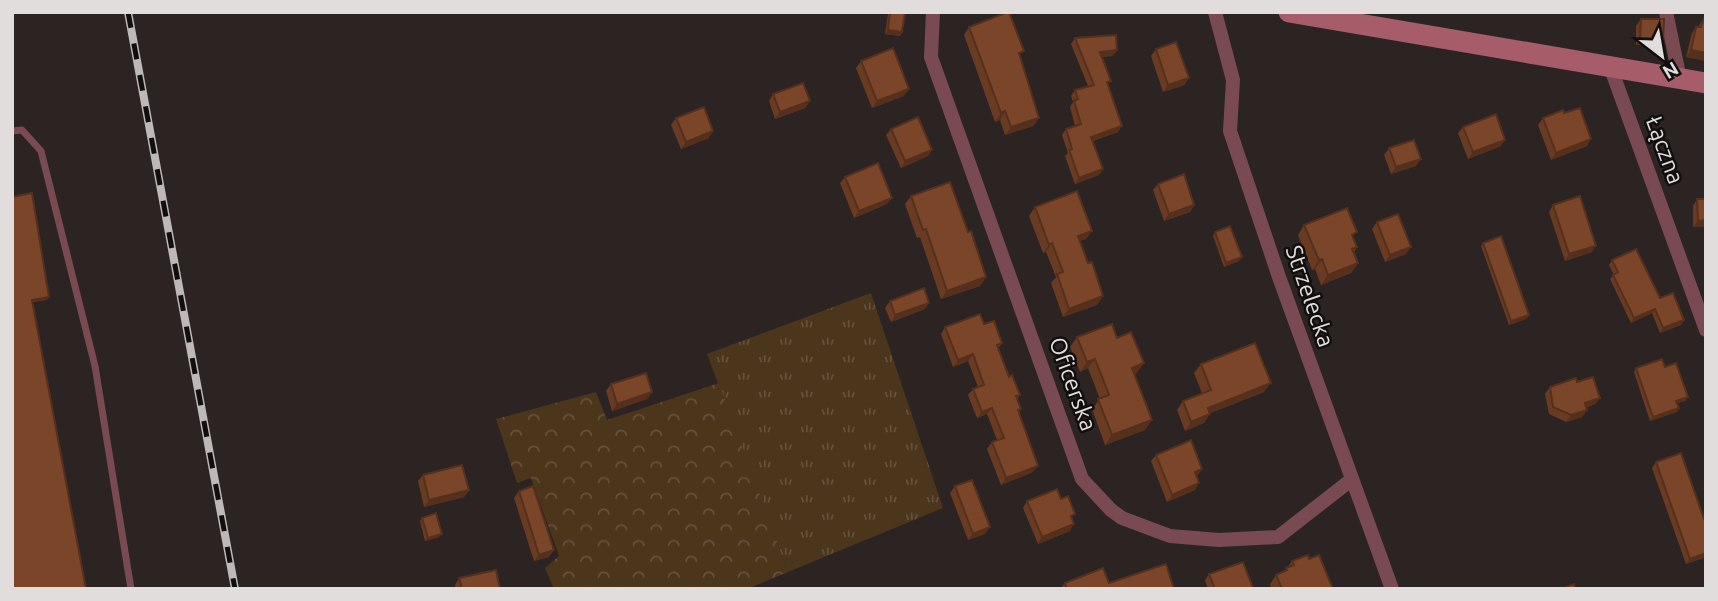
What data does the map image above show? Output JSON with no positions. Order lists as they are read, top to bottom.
{
  "streets": {
    "street": ["Łączna", "Strzelecka", "Oficerska"]
  },
  "crossings": [
    ["Strzelecka", "Oficerska"]
  ],
  "north": "bottom right"
}
